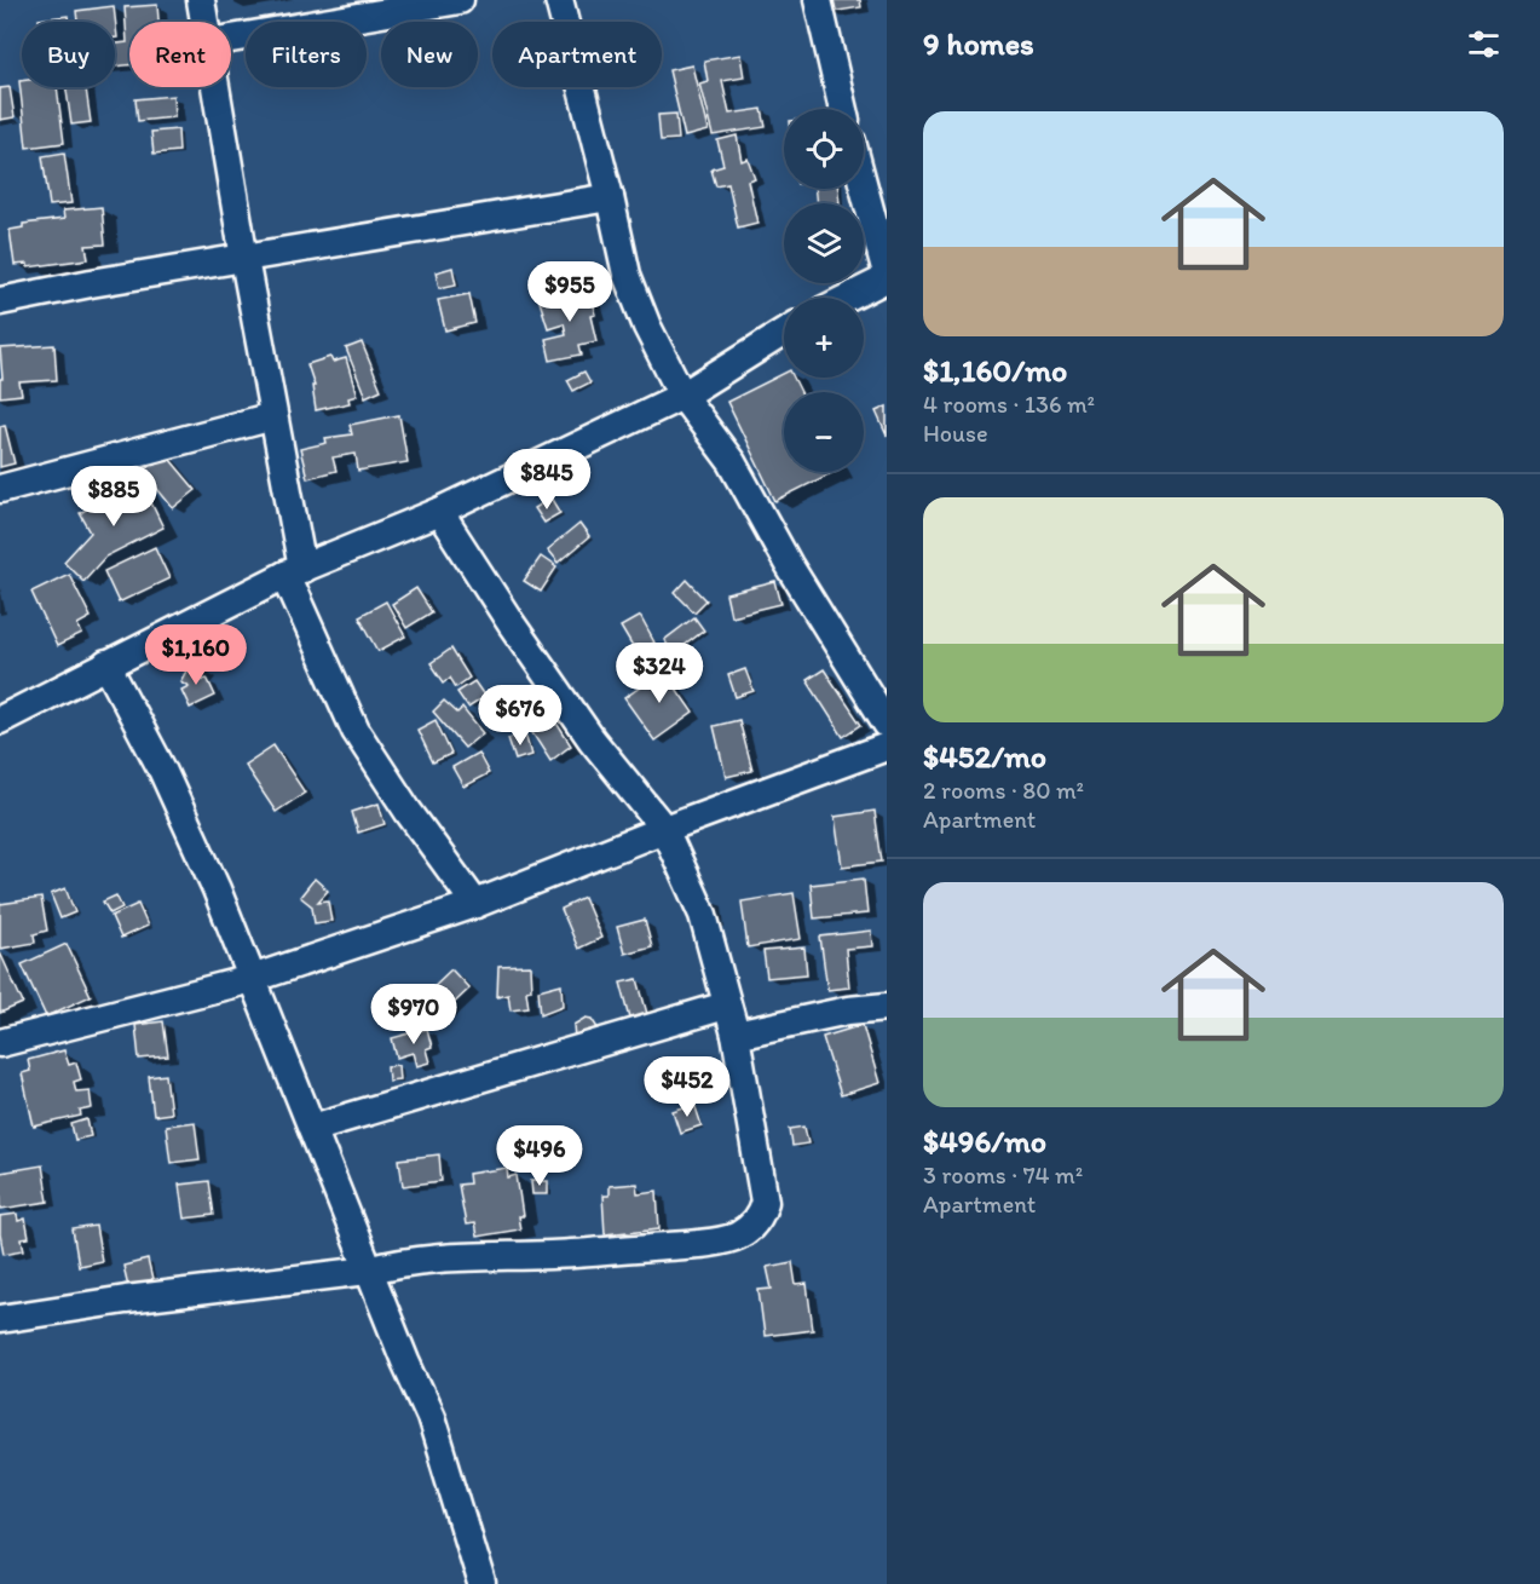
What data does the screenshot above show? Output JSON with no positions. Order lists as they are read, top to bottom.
{
  "page": {
    "heading": "9 homes",
    "chip": [
      "Buy",
      "Rent",
      "Filters",
      "New",
      "Apartment"
    ],
    "list": [
      {
        "name": "$1,160/mo",
        "note": "4 rooms · 136 m² · House"
      },
      {
        "name": "$452/mo",
        "note": "2 rooms · 80 m² · Apartment"
      },
      {
        "name": "$496/mo",
        "note": "3 rooms · 74 m² · Apartment"
      }
    ],
    "map_buttons": ["+", "−"],
    "price": [
      "$955",
      "$845",
      "$885",
      "$1,160",
      "$324",
      "$676",
      "$970",
      "$452",
      "$496"
    ]
  }
}
